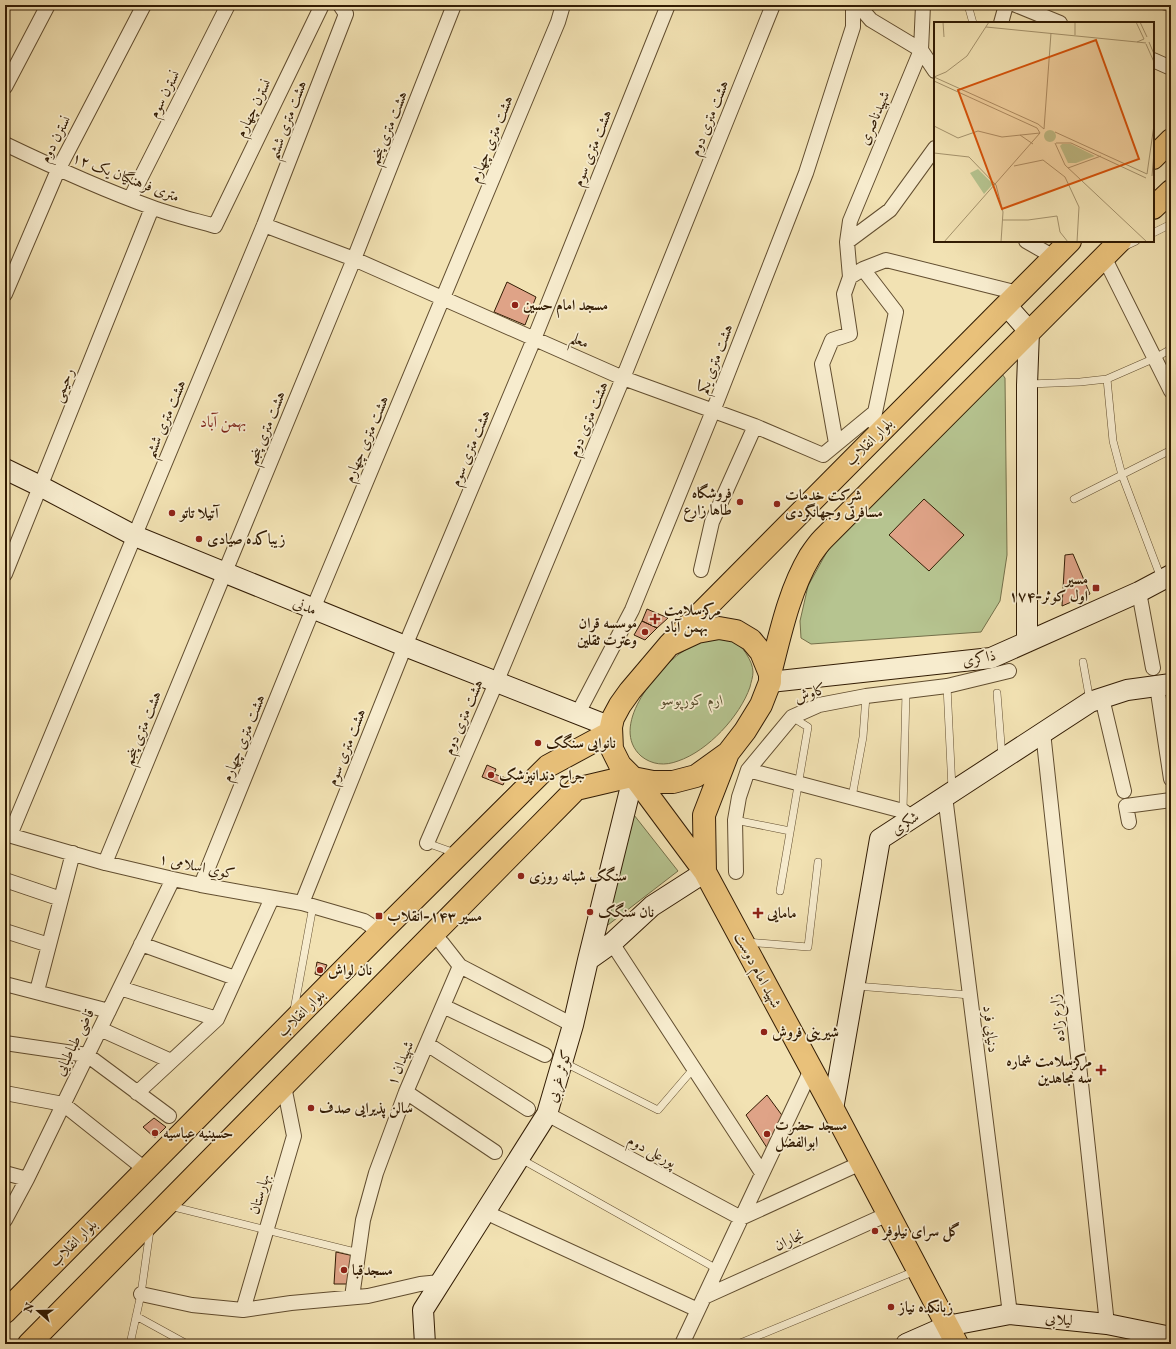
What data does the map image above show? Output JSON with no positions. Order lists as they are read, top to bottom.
{
  "streets": {
    "main road": [
      "بلوار انقلاب",
      "مدنی",
      "ذاکری",
      "شکری",
      "شهید امام دوست",
      "کوثر غربی",
      "لیلابی"
    ],
    "street": [
      "نسترن سوم",
      "نسترن چهارم",
      "هشت متری دوم",
      "شهید‌ناصری",
      "هشت متری ششم",
      "هشت متری پنجم",
      "نسترن دوم",
      "هشت متری چهارم",
      "هشت متری سوم",
      "۱۲ متری فرهنگیان یک",
      "معلم",
      "هشت متری یکم",
      "رحیمی",
      "کاوش",
      "کوی اسلامی ۱",
      "زارع زاده",
      "دنیایی فرد",
      "قاضی طباطبایی",
      "شهیدان ۱",
      "پورعلی دوم",
      "بهارستان",
      "نجاران"
    ]
  },
  "crossings": [
    ["نسترن سوم", "۱۲ متری فرهنگیان یک"],
    ["نسترن چهارم", "۱۲ متری فرهنگیان یک"],
    ["هشت متری دوم", "معلم"],
    ["هشت متری دوم", "مدنی"],
    ["هشت متری ششم", "معلم"],
    ["هشت متری ششم", "مدنی"],
    ["هشت متری ششم", "کوی اسلامی ۱"],
    ["هشت متری پنجم", "معلم"],
    ["هشت متری پنجم", "مدنی"],
    ["هشت متری پنجم", "کوی اسلامی ۱"],
    ["نسترن دوم", "۱۲ متری فرهنگیان یک"],
    ["هشت متری چهارم", "معلم"],
    ["هشت متری چهارم", "مدنی"],
    ["هشت متری چهارم", "کوی اسلامی ۱"],
    ["هشت متری سوم", "معلم"],
    ["هشت متری سوم", "مدنی"],
    ["هشت متری سوم", "کوی اسلامی ۱"],
    ["۱۲ متری فرهنگیان یک", "رحیمی"],
    ["معلم", "هشت متری یکم"],
    ["هشت متری یکم", "مدنی"],
    ["رحیمی", "مدنی"],
    ["بلوار انقلاب", "مدنی"],
    ["بلوار انقلاب", "کوی اسلامی ۱"],
    ["بلوار انقلاب", "شهید امام دوست"],
    ["مدنی", "شهید امام دوست"],
    ["شکری", "شهید امام دوست"],
    ["شکری", "زارع زاده"],
    ["شکری", "دنیایی فرد"],
    ["کوی اسلامی ۱", "قاضی طباطبایی"],
    ["شهید امام دوست", "کوثر غربی"],
    ["شهید امام دوست", "نجاران"],
    ["شهید امام دوست", "لیلابی"],
    ["زارع زاده", "لیلابی"],
    ["دنیایی فرد", "لیلابی"],
    ["کوثر غربی", "پورعلی دوم"]
  ],
  "districts": ["بهمن آباد"],
  "parks": ["ارم کورپوسو"],
  "places": {
    "other": [
      "مسجد امام حسین",
      "فروشگاه طاها زارع",
      "شرکت خدمات مسافرتی وجهانگردی",
      "آتیلا تاتو",
      "زیباکده صیادی",
      "موسسه قران وعترت ثقلین",
      "نانوایی سنگک",
      "جراح دندانپزشک",
      "سنگک شبانه روزی",
      "نان سنگک",
      "نان لواش",
      "شیرینی فروش",
      "سالن پذیرایی صدف",
      "حسینیه عباسیه",
      "مسجد حضرت ابوالفضل",
      "گل سرای نیلوفر",
      "مسجدقبا",
      "زبانکده نیاز"
    ],
    "transit": ["مسیر ۱۷۴-اول کوثر", "مسیر ۱۴۳-انقلاب"],
    "health": ["مرکزسلامت بهمن آباد", "مامایی", "مرکزسلامت شماره سه مجاهدین"]
  },
  "north": "left"
}
